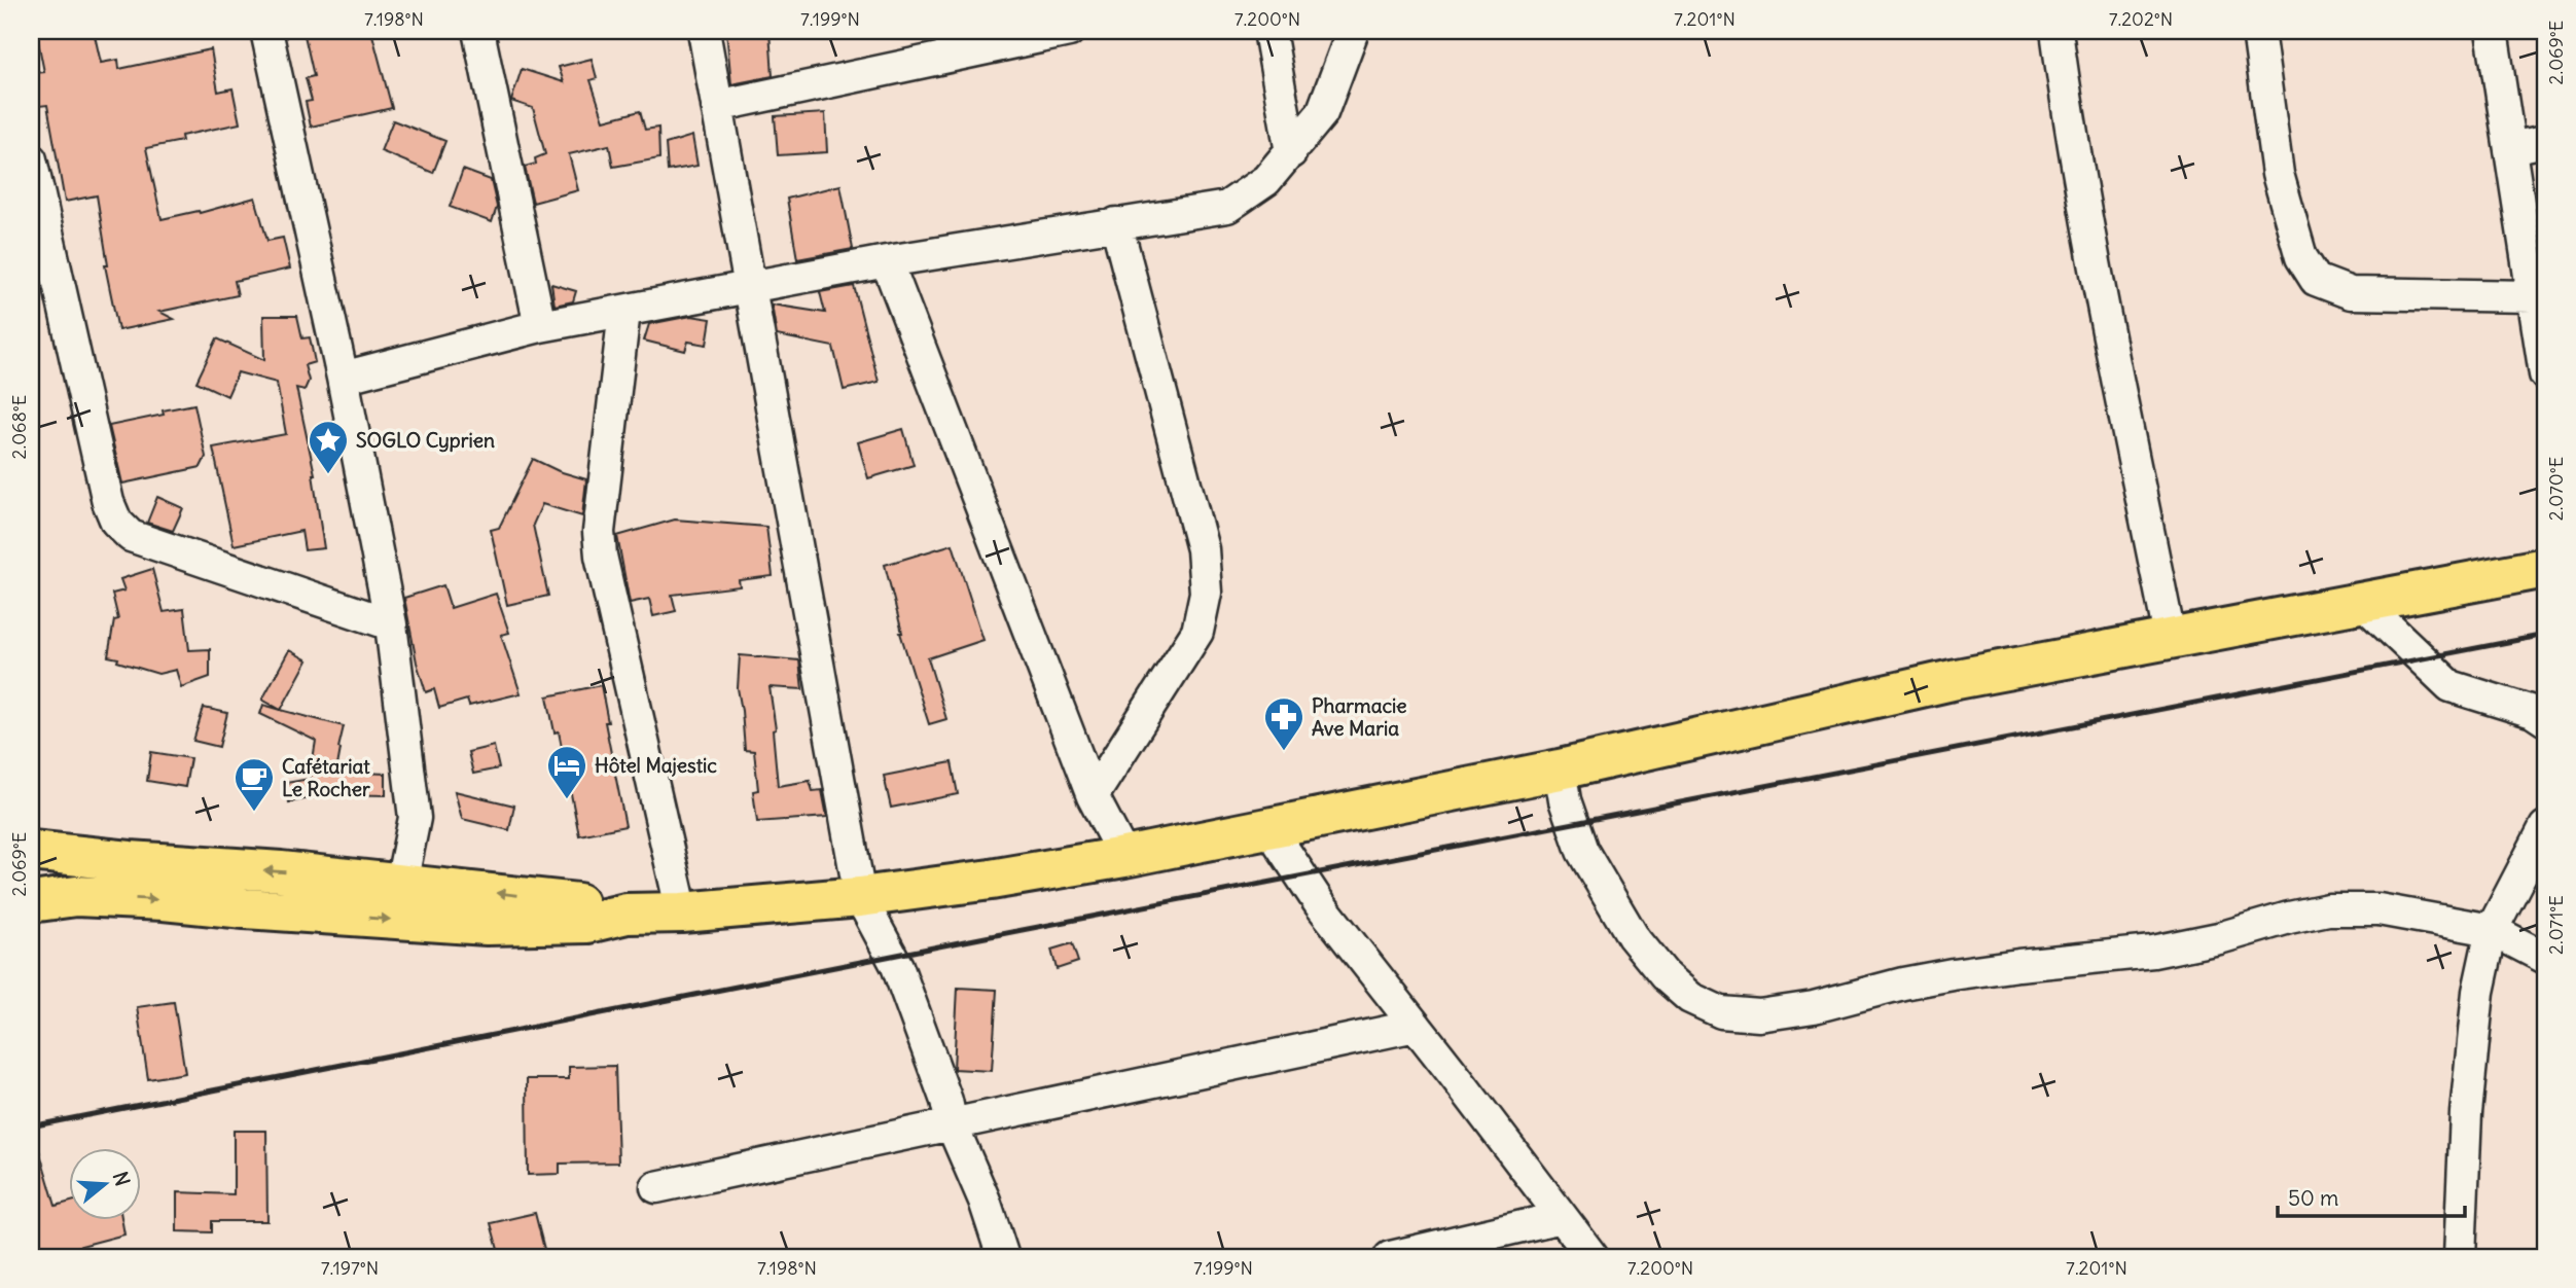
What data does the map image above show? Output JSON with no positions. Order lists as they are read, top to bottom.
{
  "places": {
    "place": ["SOGLO Cyprien"],
    "pharmacy": ["Pharmacie Ave Maria"],
    "hotel": ["Hôtel Majestic"],
    "cafe": ["Cafétariat Le Rocher"]
  },
  "scale_bar": "50 m",
  "north": "right",
  "coordinates": [
    "7.198°N",
    "7.199°N",
    "7.200°N",
    "7.201°N",
    "7.202°N",
    "2.069°E",
    "2.068°E",
    "2.070°E",
    "2.071°E",
    "7.197°N"
  ]
}
